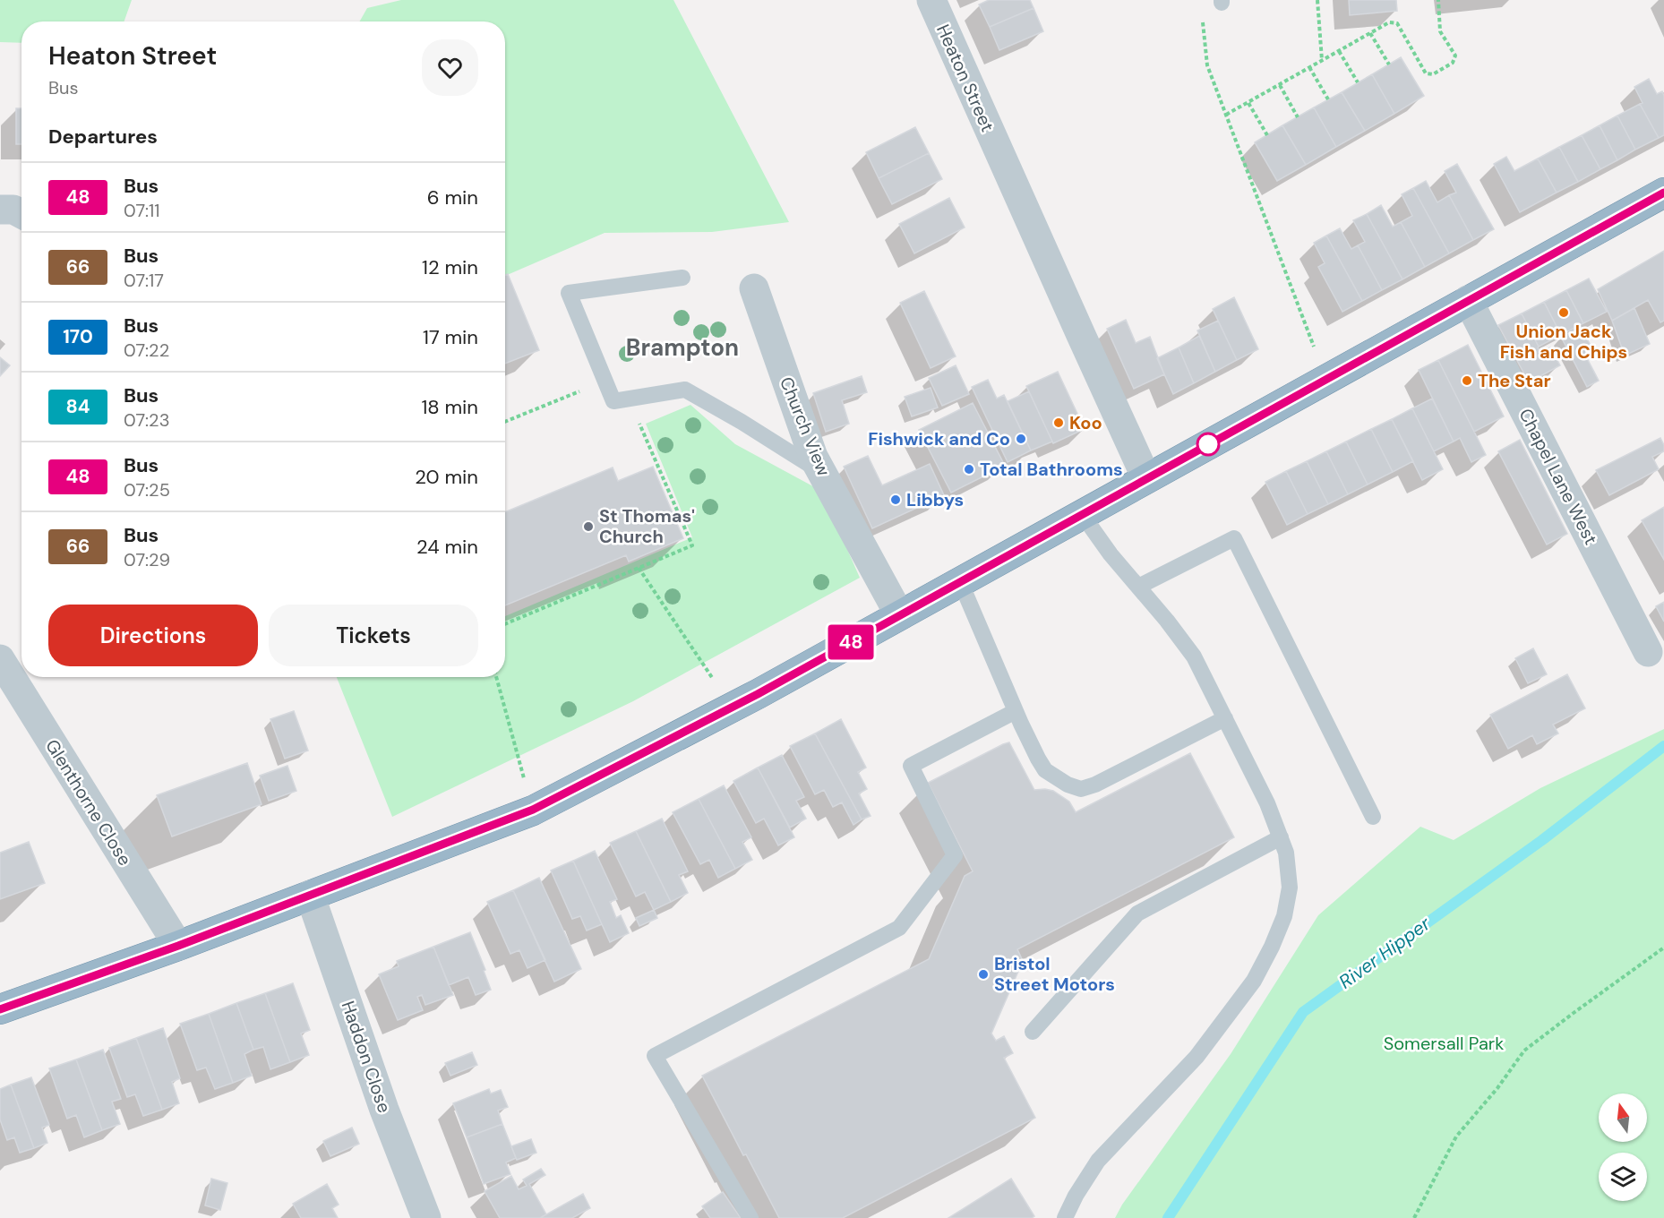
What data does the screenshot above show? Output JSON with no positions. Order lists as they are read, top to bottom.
{
  "streets": {
    "street": [
      "Heaton Street",
      "Church View",
      "Chapel Lane West",
      "Glenthorne Close",
      "Haddon Close"
    ]
  },
  "districts": ["Brampton"],
  "water": ["River Hipper"],
  "parks": ["Somersall Park"],
  "places": [
    "Union Jack Fish and Chips",
    "The Star",
    "Koo",
    "Fishwick and Co",
    "Total Bathrooms",
    "Libbys",
    "St Thomas' Church",
    "Bristol Street Motors"
  ],
  "lines": ["bus line 48"],
  "north": "top",
  "page": {
    "on_map": "48",
    "heading": [
      ["Heaton Street", "Bus"],
      "Departures"
    ],
    "list": [
      {
        "mark": "48",
        "name": "Bus",
        "note": "07:11",
        "value": "6 min"
      },
      {
        "mark": "66",
        "name": "Bus",
        "note": "07:17",
        "value": "12 min"
      },
      {
        "mark": "170",
        "name": "Bus",
        "note": "07:22",
        "value": "17 min"
      },
      {
        "mark": "84",
        "name": "Bus",
        "note": "07:23",
        "value": "18 min"
      },
      {
        "mark": "48",
        "name": "Bus",
        "note": "07:25",
        "value": "20 min"
      },
      {
        "mark": "66",
        "name": "Bus",
        "note": "07:29",
        "value": "24 min"
      }
    ],
    "buttons": ["Directions", "Tickets"]
  }
}
